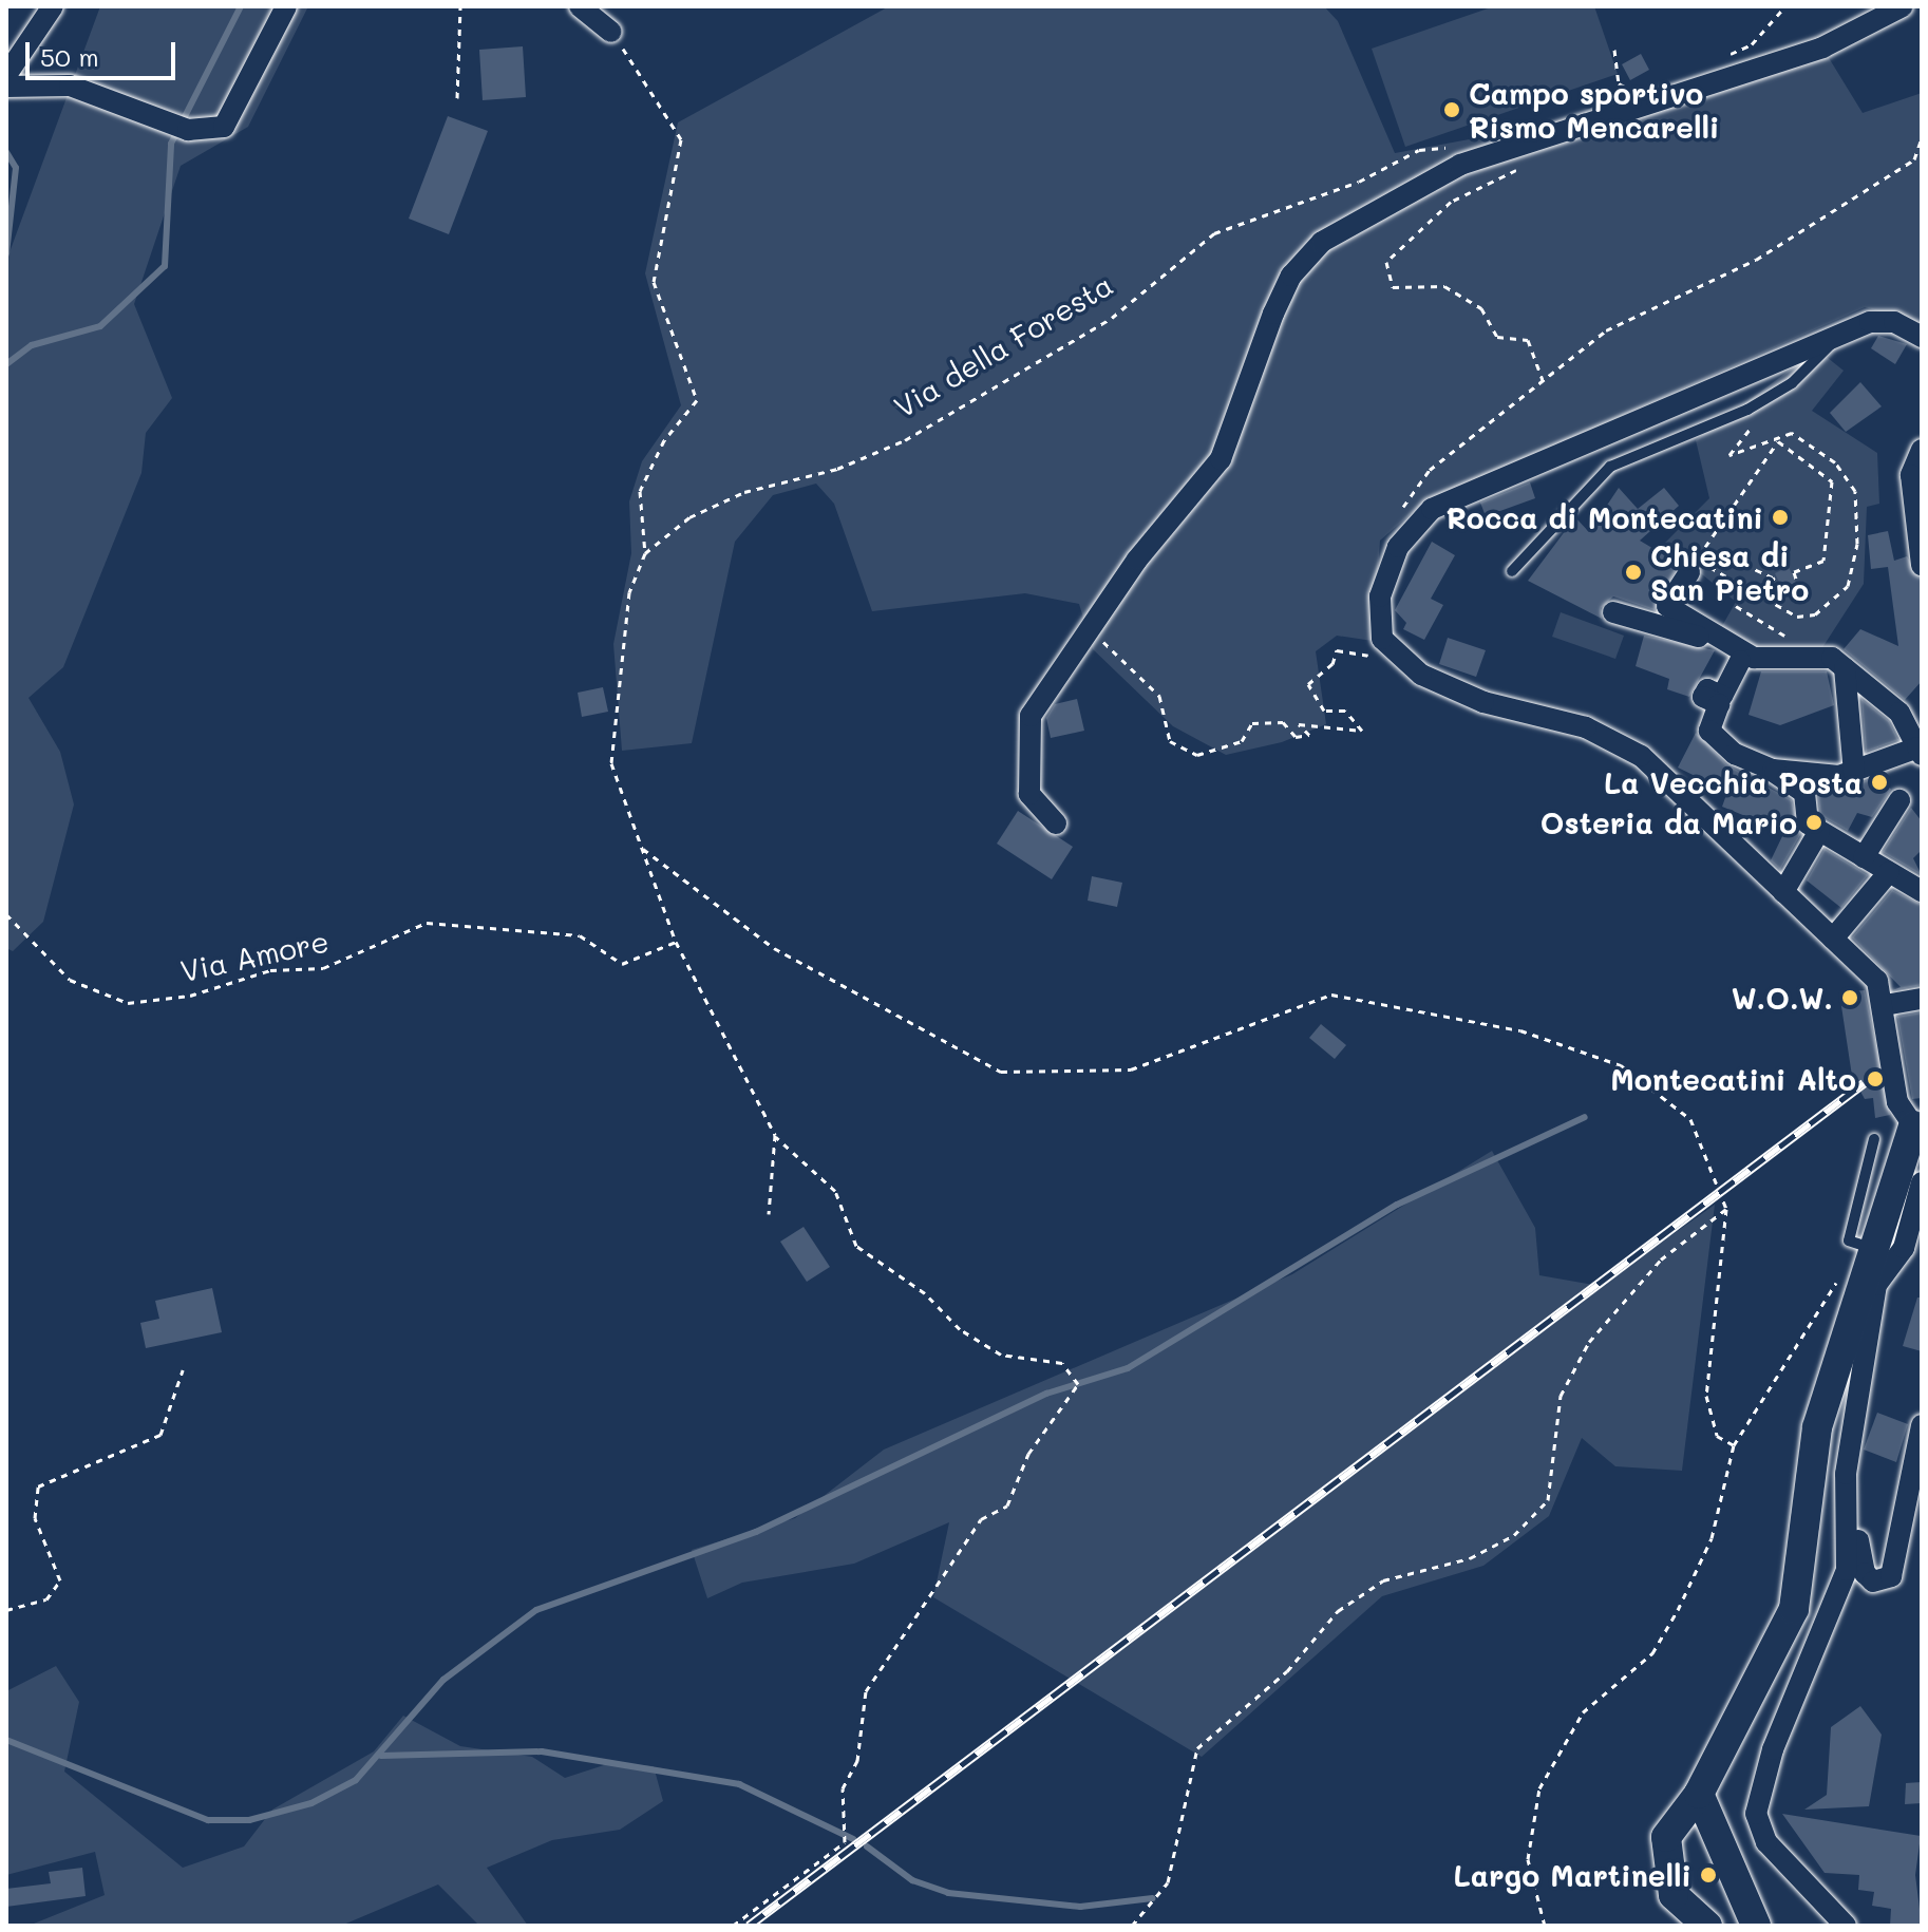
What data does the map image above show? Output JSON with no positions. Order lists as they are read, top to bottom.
{
  "streets": {
    "path": ["Via della Foresta", "Via Amore"]
  },
  "places": [
    "Campo sportivo Rismo Mencarelli",
    "Rocca di Montecatini",
    "Chiesa di San Pietro",
    "La Vecchia Posta",
    "Osteria da Mario",
    "W.O.W.",
    "Montecatini Alto",
    "Largo Martinelli"
  ],
  "scale_bar": "50 m"
}
